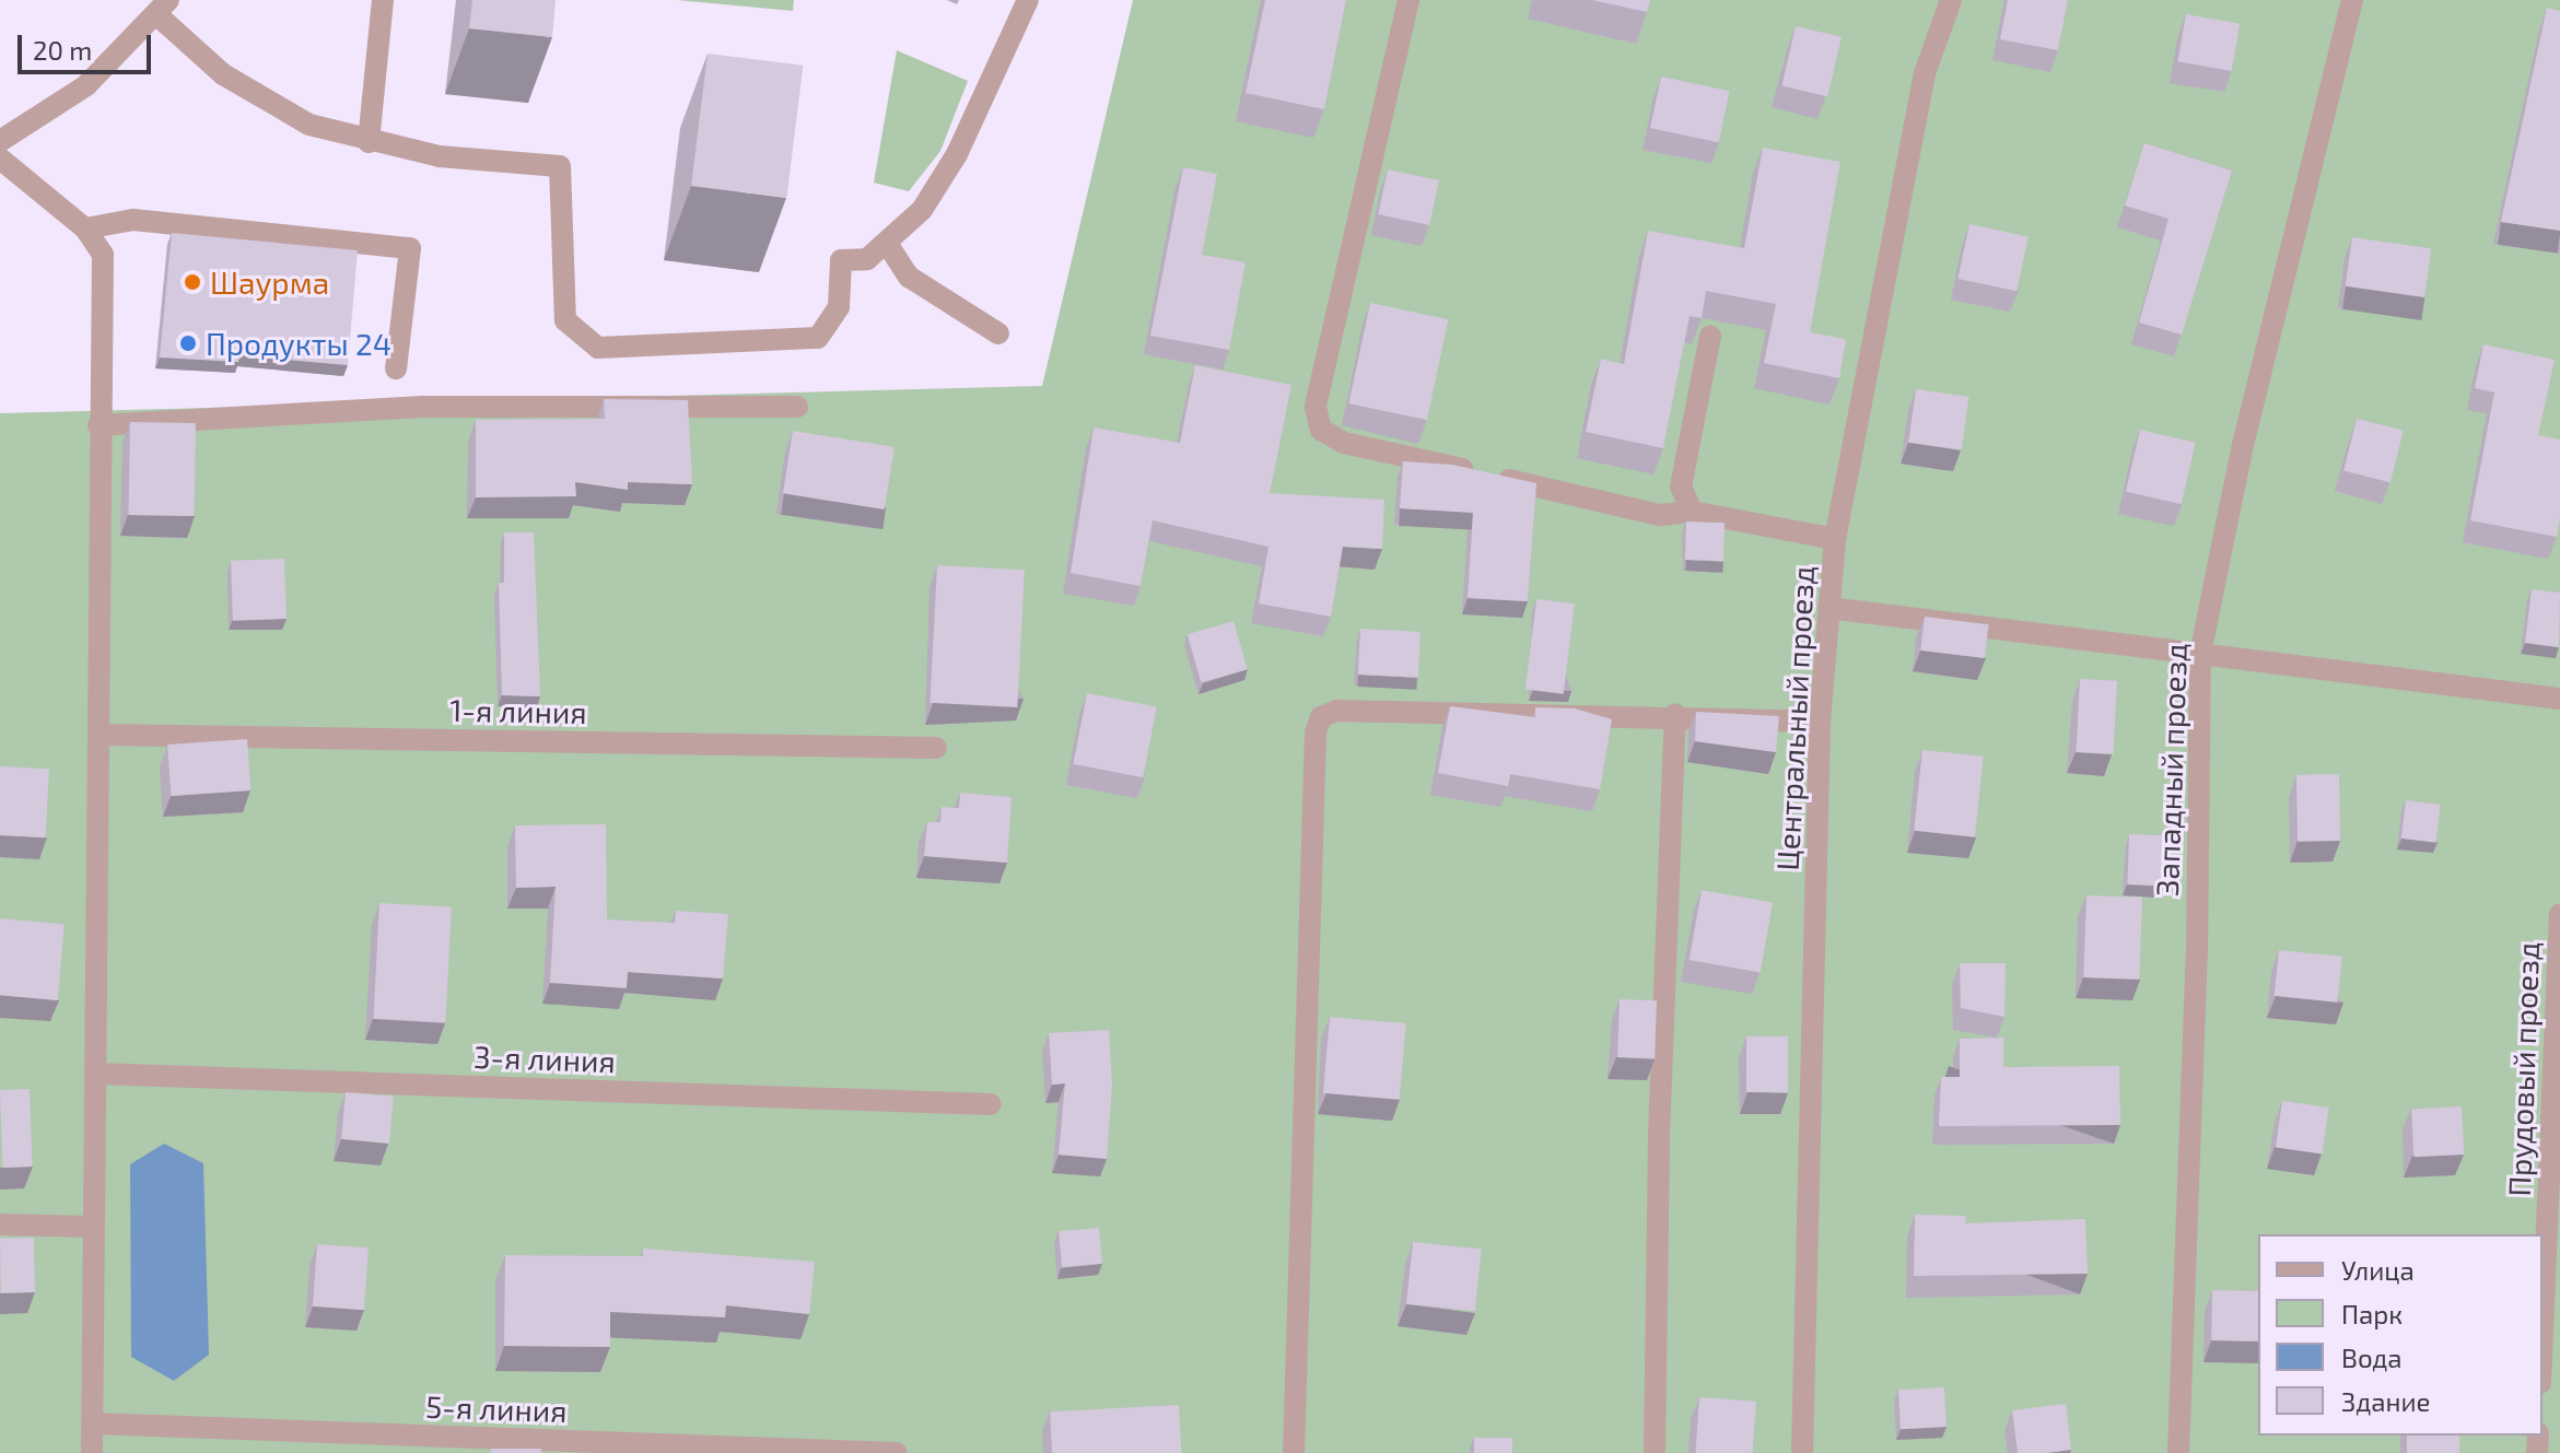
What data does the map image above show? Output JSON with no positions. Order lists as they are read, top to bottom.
{
  "streets": {
    "street": [
      "1-я линия",
      "Центральный проезд",
      "Западный проезд",
      "3-я линия",
      "Прудовый проезд",
      "5-я линия"
    ]
  },
  "places": ["Шаурма", "Продукты 24"],
  "legend": [
    "Улица",
    "Парк",
    "Вода",
    "Здание"
  ],
  "scale_bar": "20 m"
}
